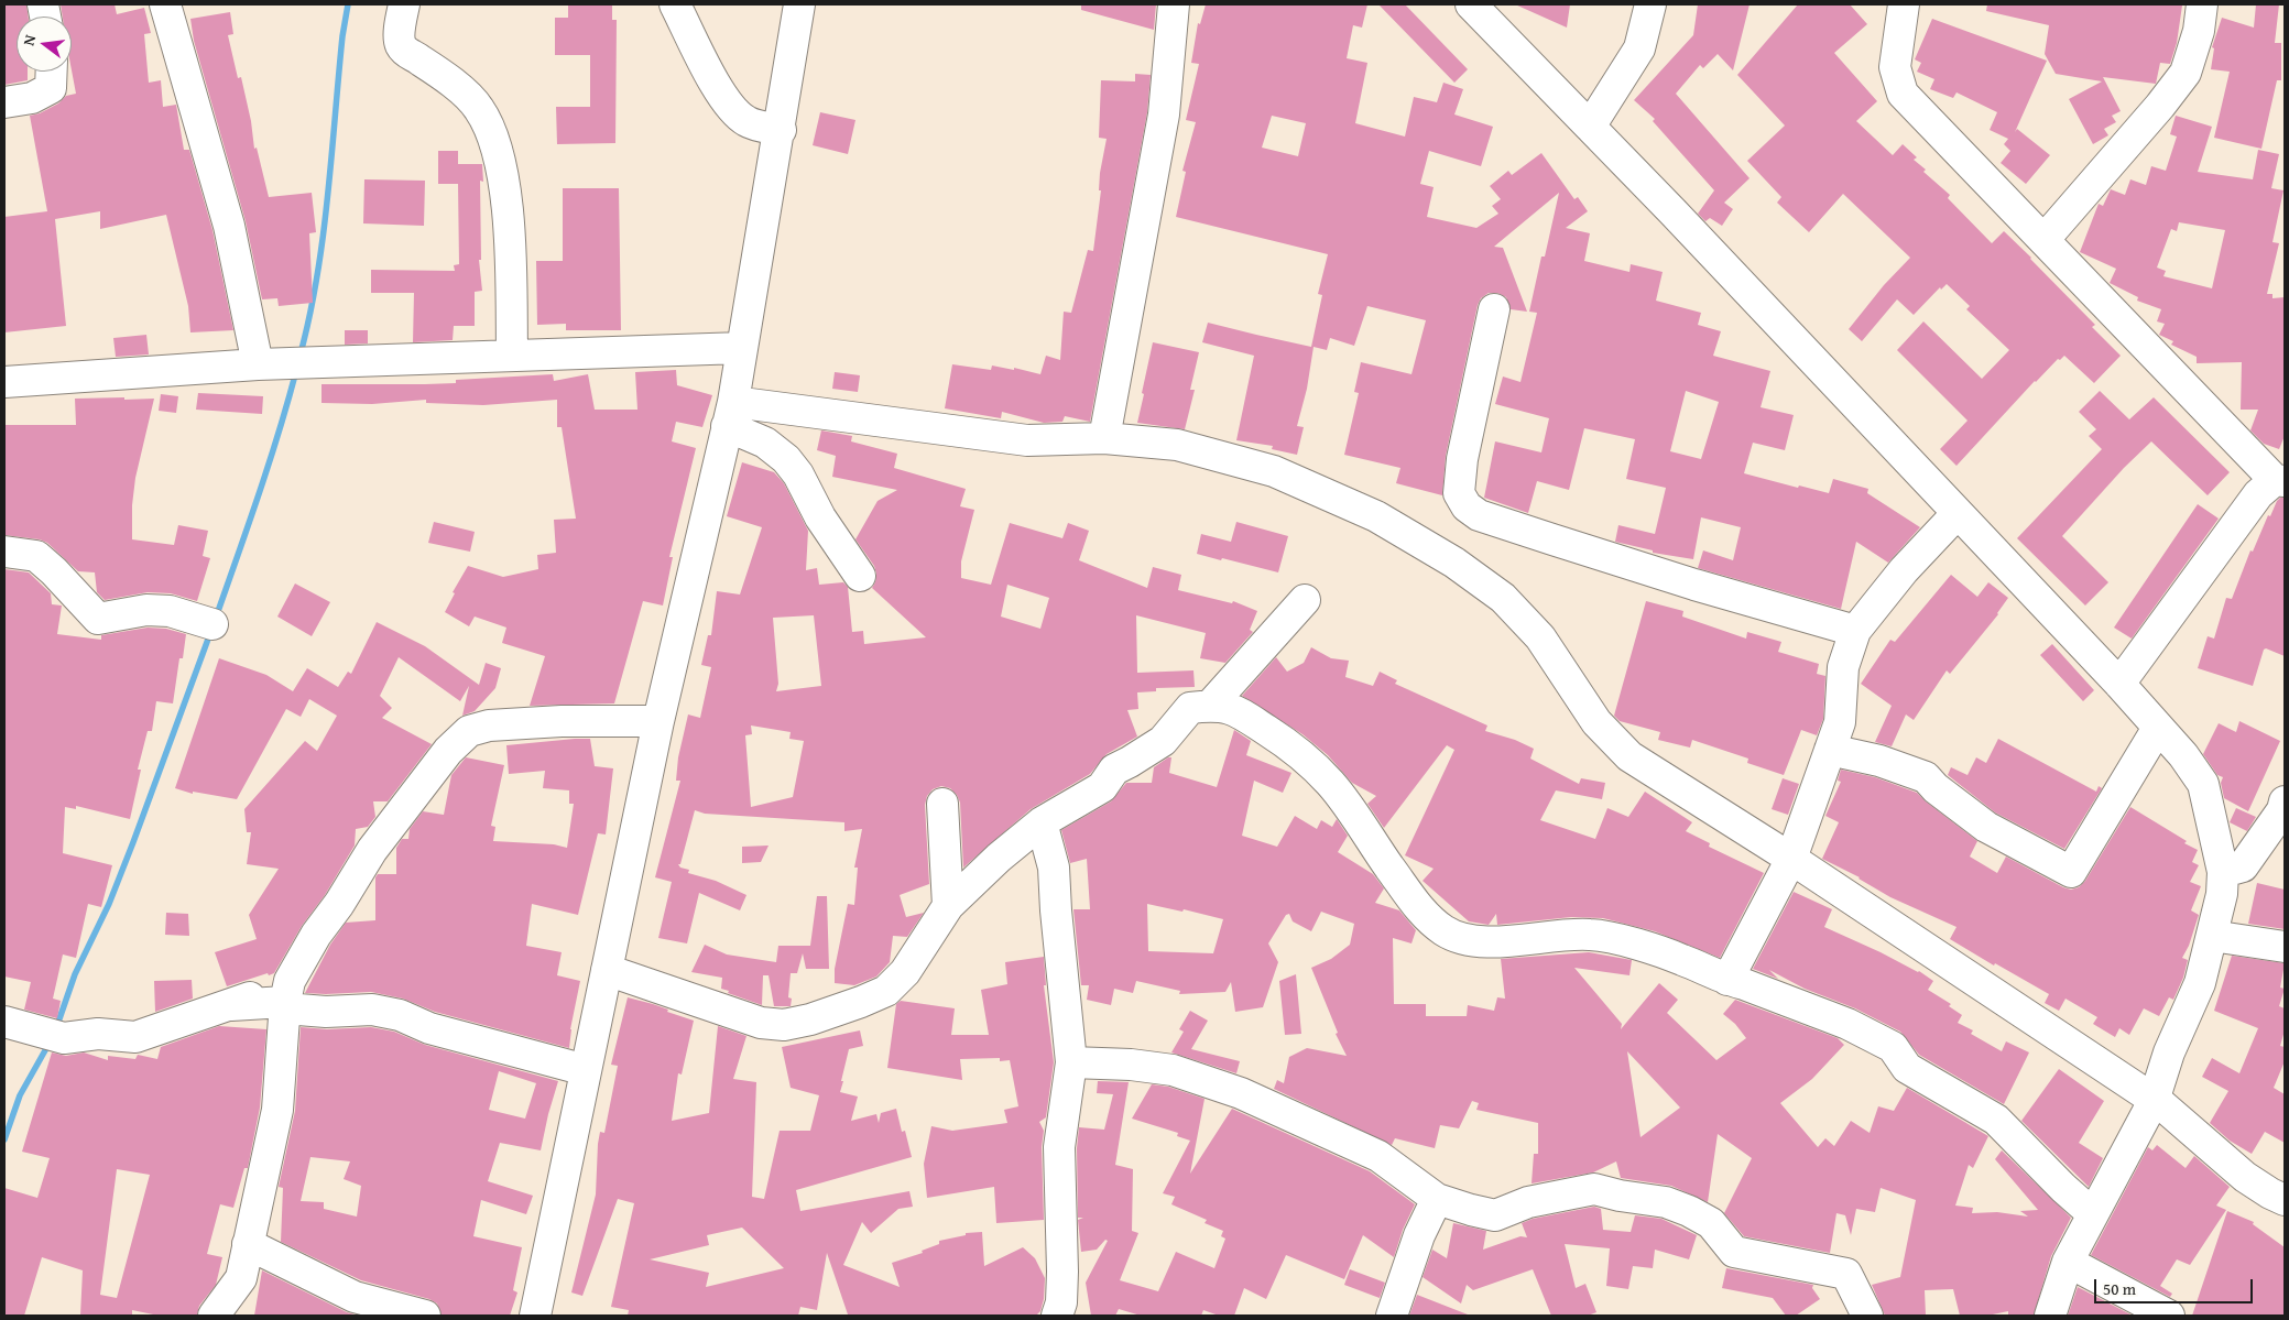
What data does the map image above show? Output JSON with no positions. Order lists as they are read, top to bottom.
{
  "scale_bar": "50 m",
  "north": "left"
}
